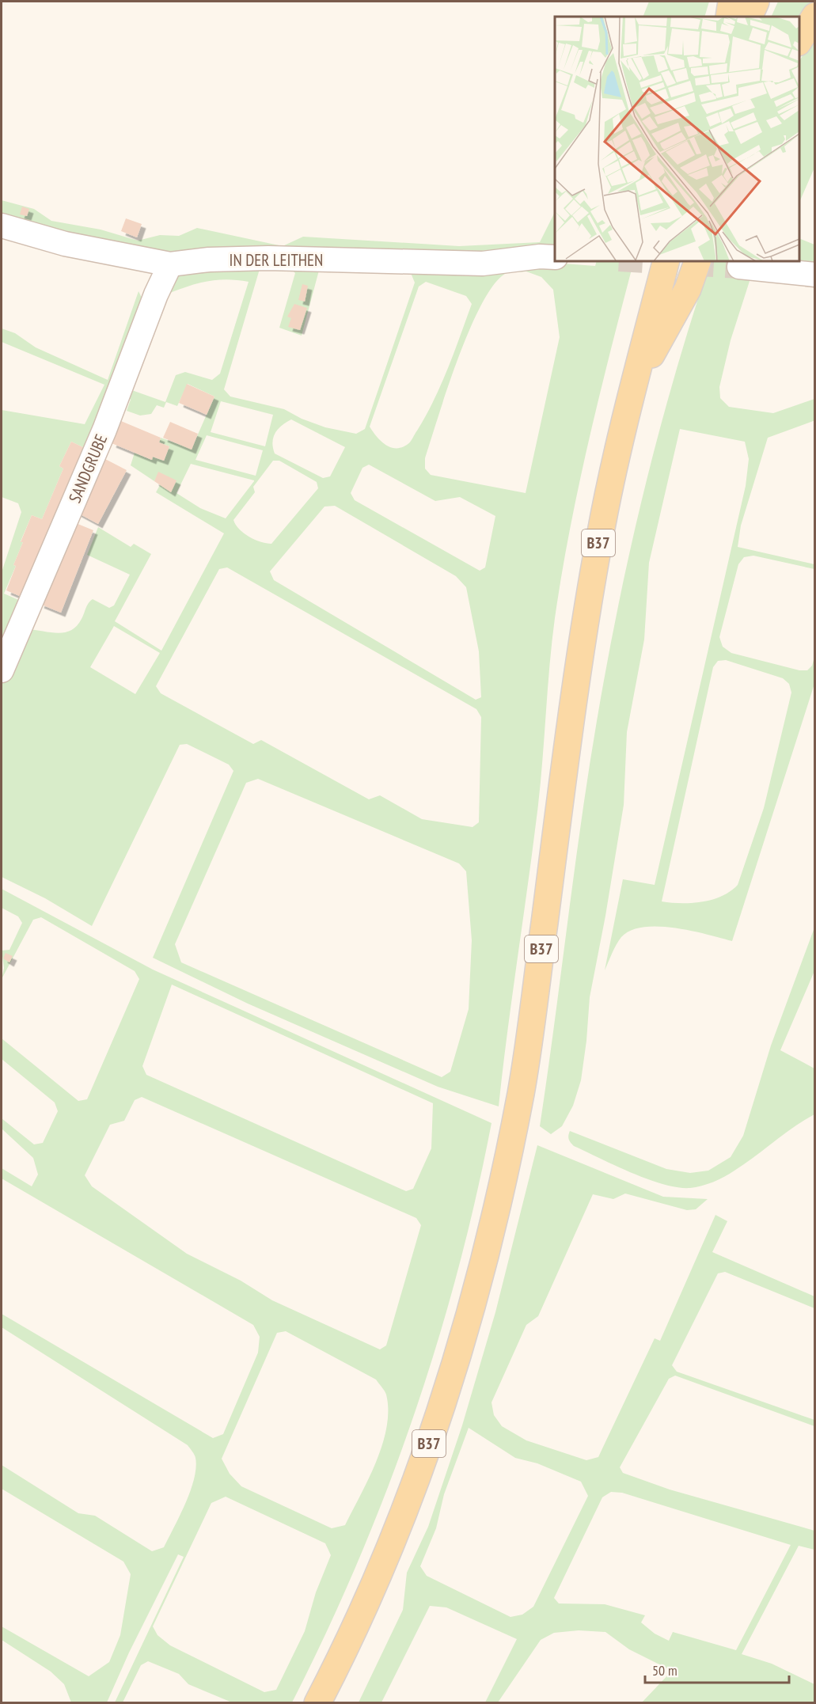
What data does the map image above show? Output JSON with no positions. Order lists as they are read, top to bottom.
{
  "streets": {
    "main road": ["B37"],
    "street": ["IN DER LEITHEN", "SANDGRUBE"]
  },
  "crossings": [
    ["IN DER LEITHEN", "SANDGRUBE"]
  ],
  "scale_bar": "50 m"
}
